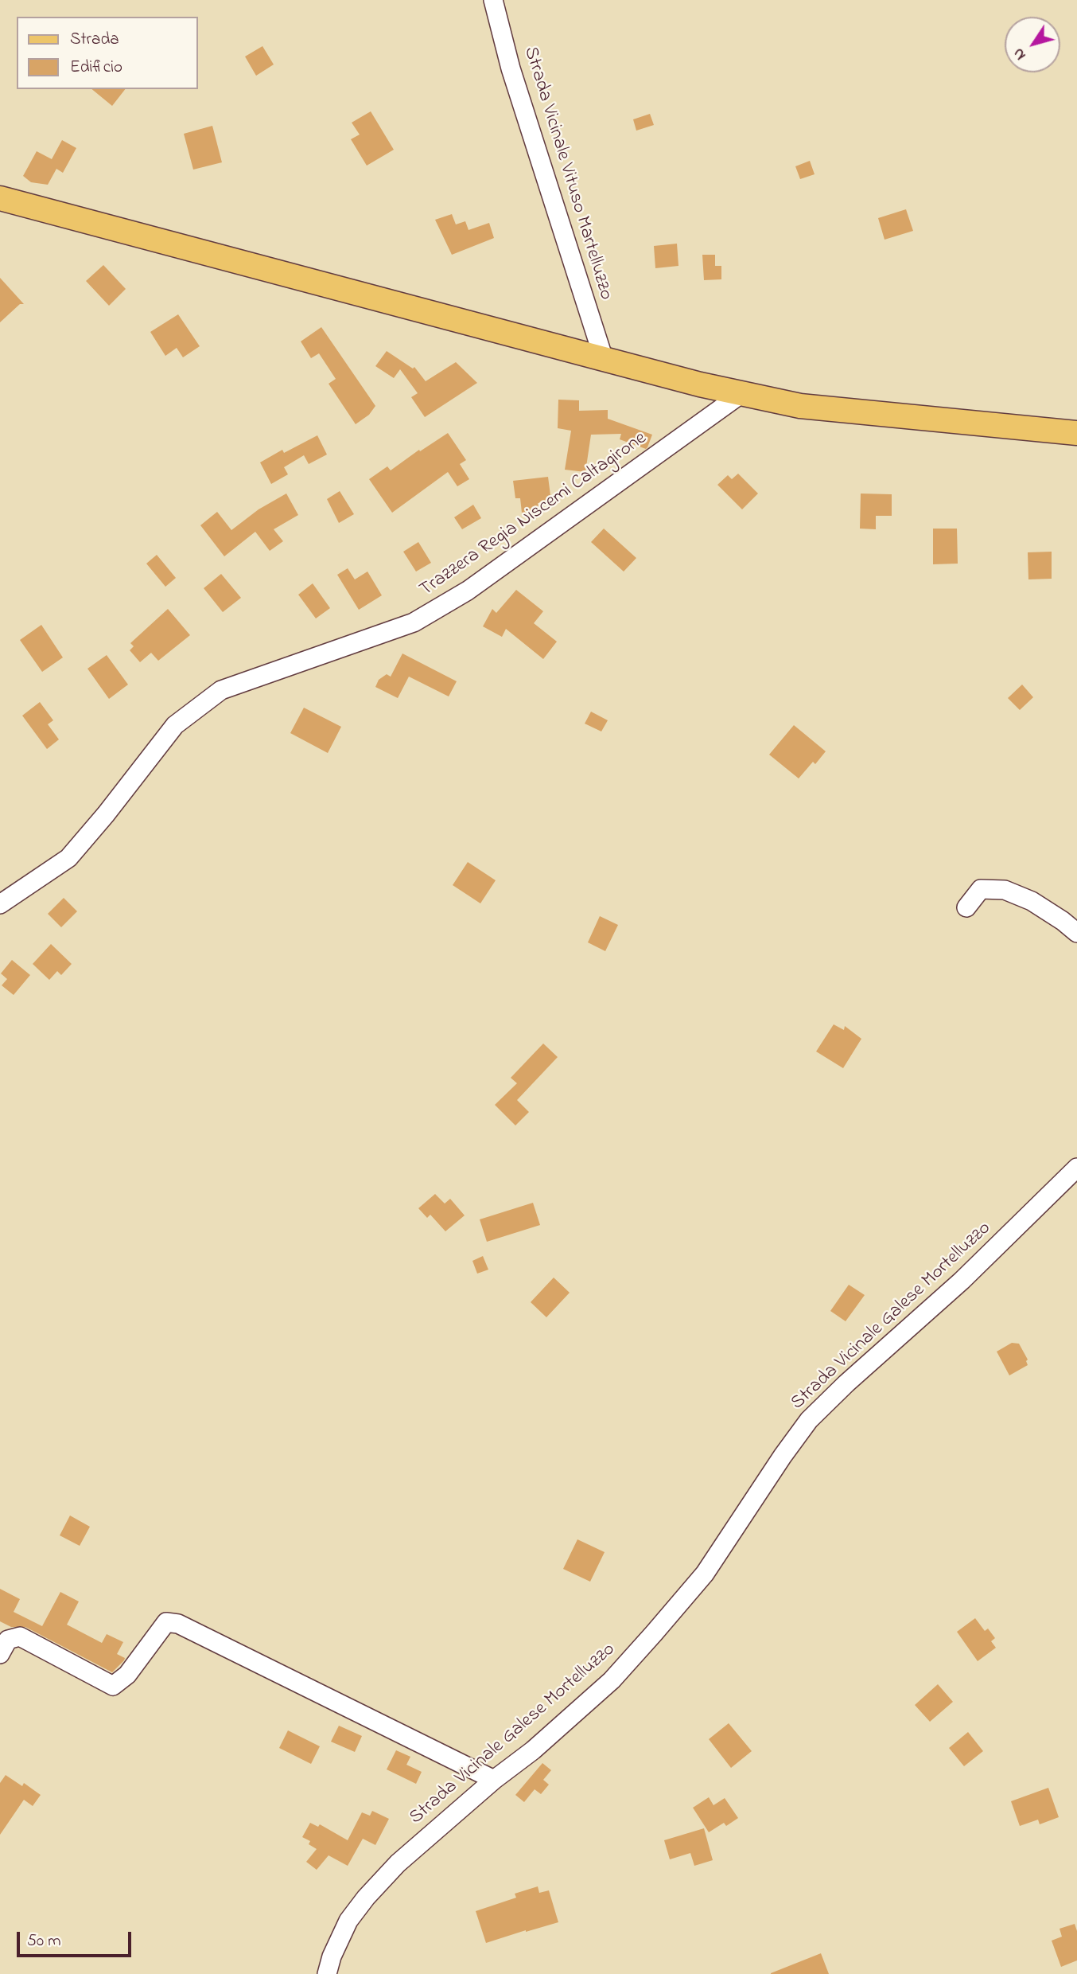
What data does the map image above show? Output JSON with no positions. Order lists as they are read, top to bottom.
{
  "streets": {
    "street": ["Strada Vicinale Vituso Martelluzzo", "Trazzera Regia Niscemi Caltagirone", "Strada Vicinale Galese Mortelluzzo"]
  },
  "legend": ["Strada", "Edificio"],
  "scale_bar": "50 m",
  "north": "bottom left"
}
